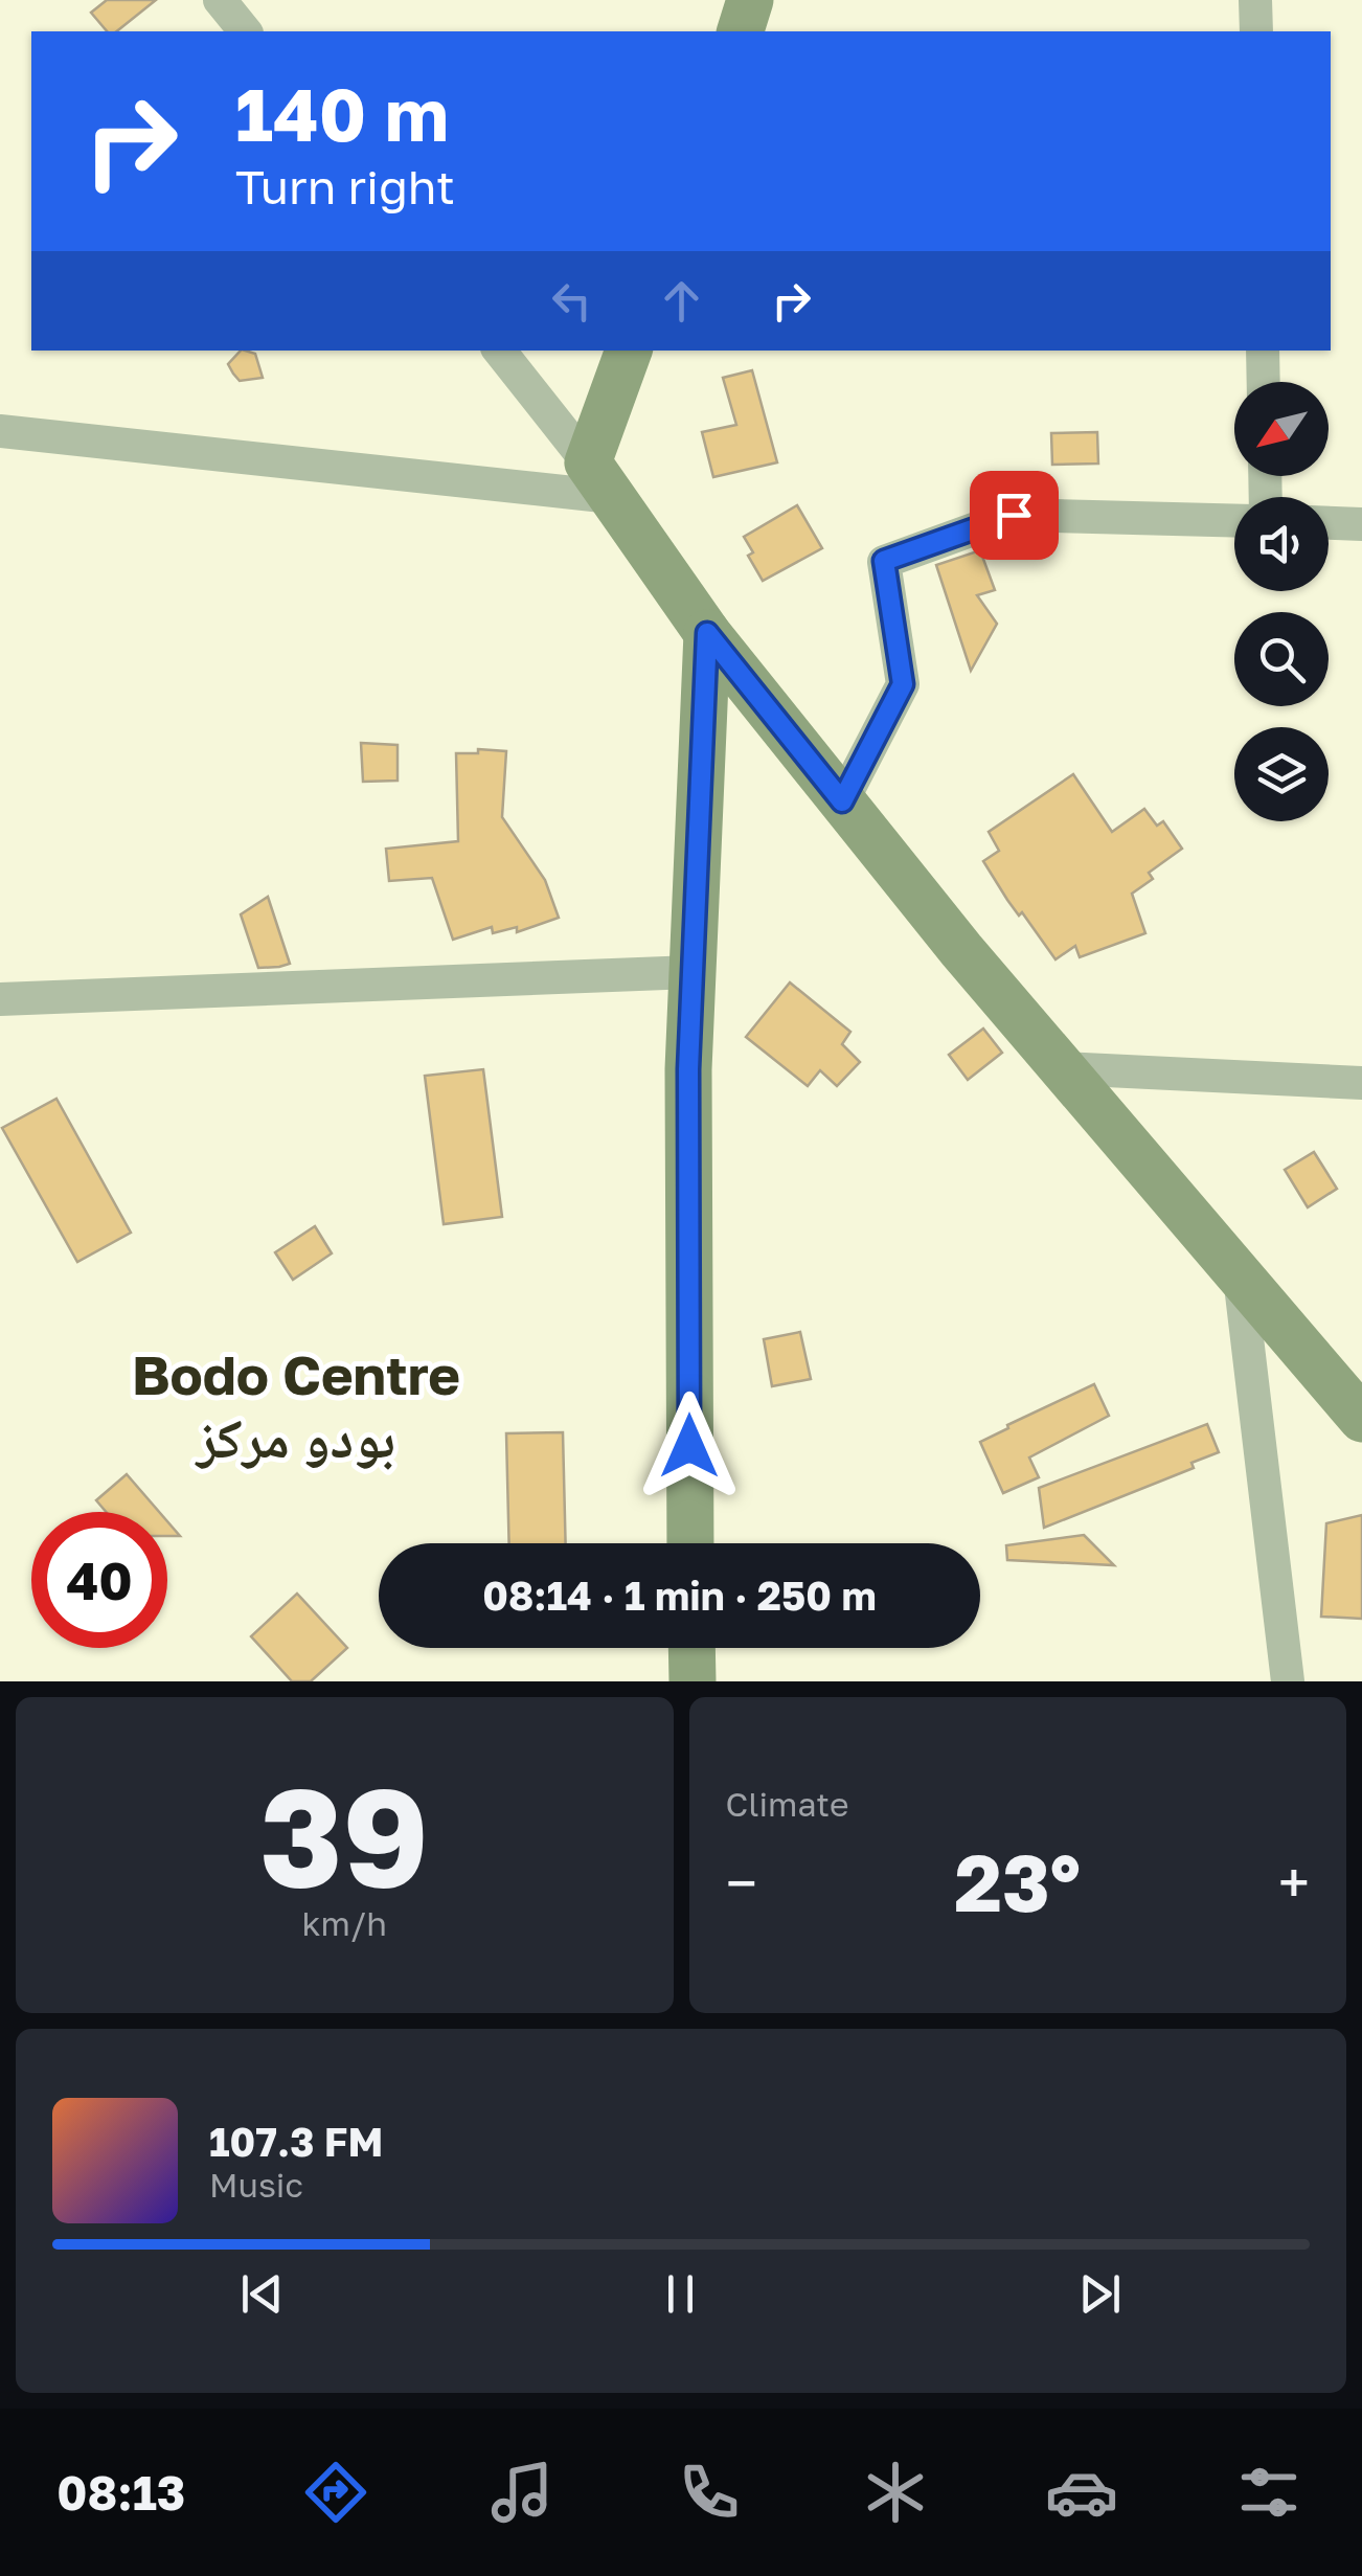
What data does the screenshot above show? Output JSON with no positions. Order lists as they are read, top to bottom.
{
  "districts": ["Bodo Centre بودو مركز"],
  "north": "bottom left",
  "page": {
    "turn": ["140 m", "Turn right"],
    "limit": "40",
    "trip": "08:14 · 1 min · 250 m",
    "tile": [
      ["39", "km/h"],
      "Climate"
    ],
    "heat": ["−", "23°", "+"],
    "song": ["107.3 FM", "Music"],
    "tabs": "08:13"
  }
}
